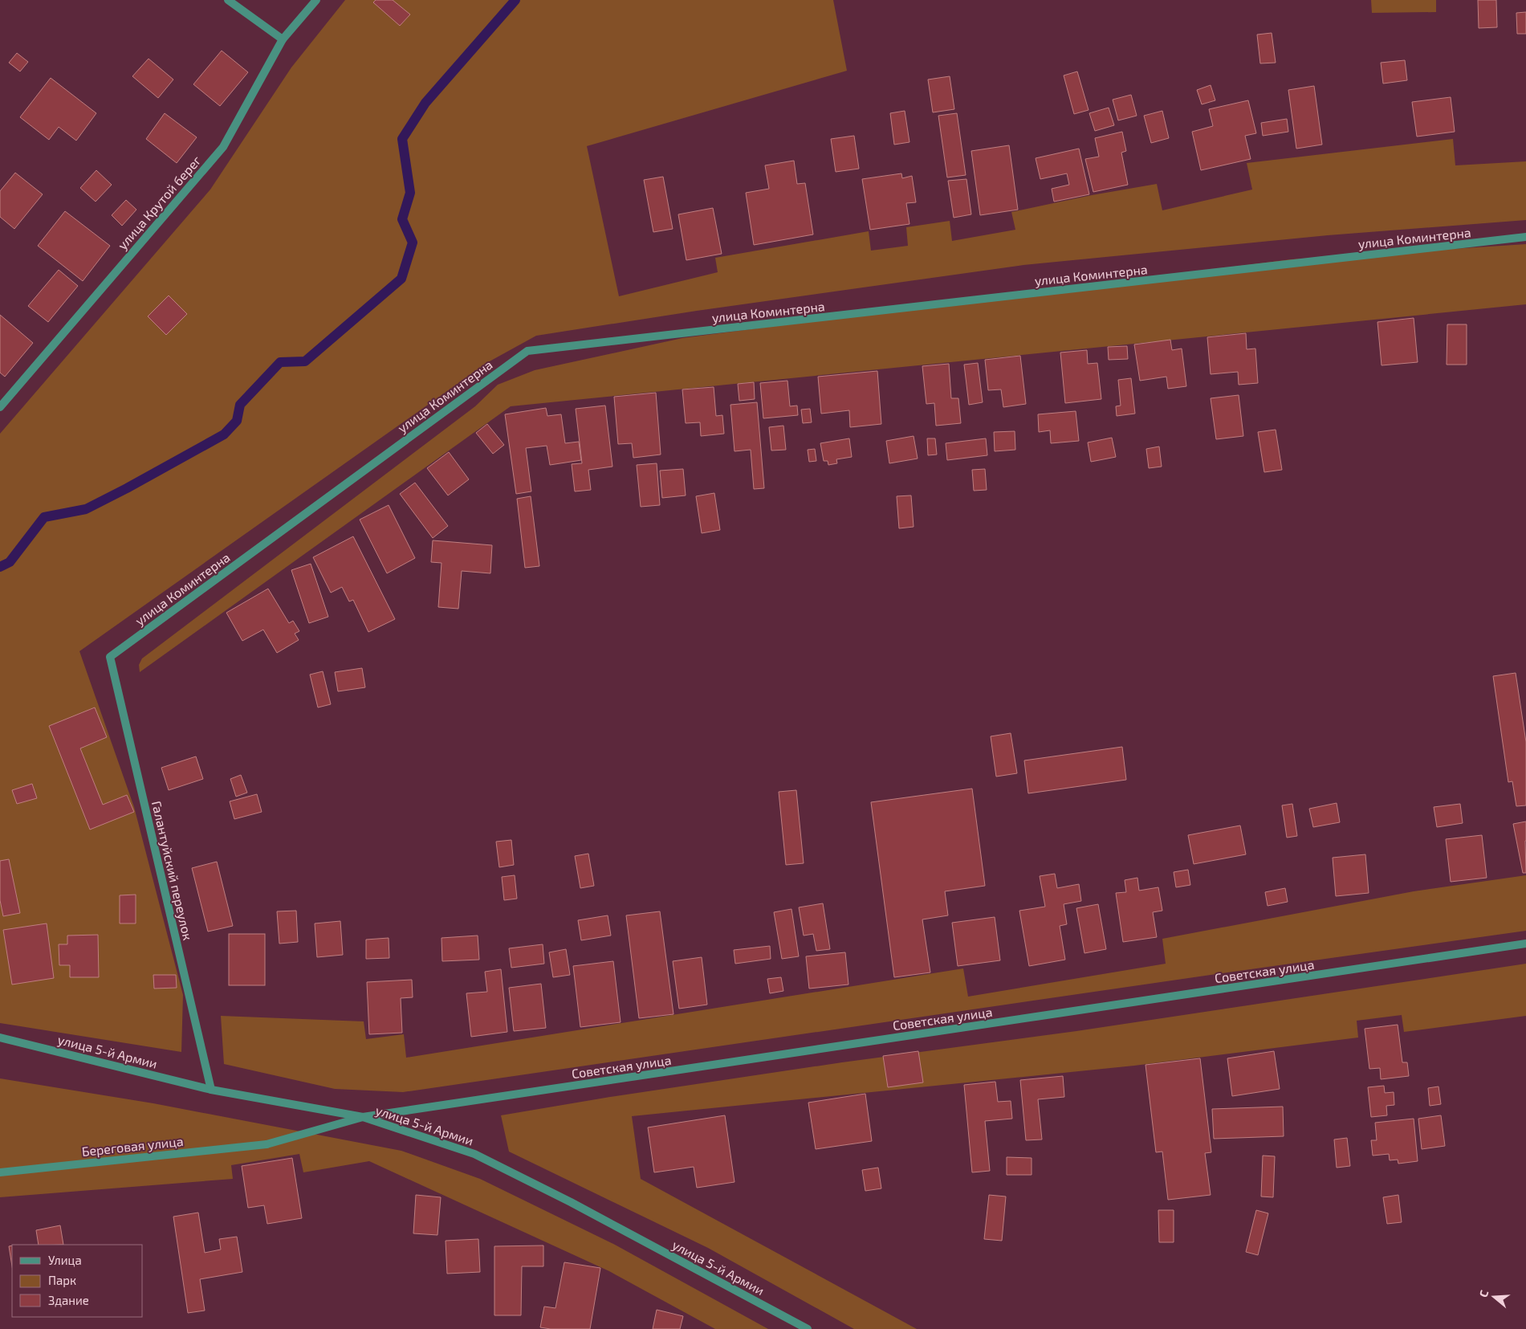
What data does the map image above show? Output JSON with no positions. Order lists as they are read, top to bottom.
{
  "streets": {
    "street": [
      "улица Крутой берег",
      "улица Коминтерна",
      "Галантуйский переулок",
      "Советская улица",
      "улица 5-й Армии",
      "Береговая улица"
    ]
  },
  "crossings": [
    ["улица Коминтерна", "Галантуйский переулок"],
    ["Галантуйский переулок", "улица 5-й Армии"],
    ["Советская улица", "улица 5-й Армии"],
    ["Советская улица", "Береговая улица"],
    ["улица 5-й Армии", "Береговая улица"]
  ],
  "legend": ["Улица", "Парк", "Здание"],
  "north": "left"
}
